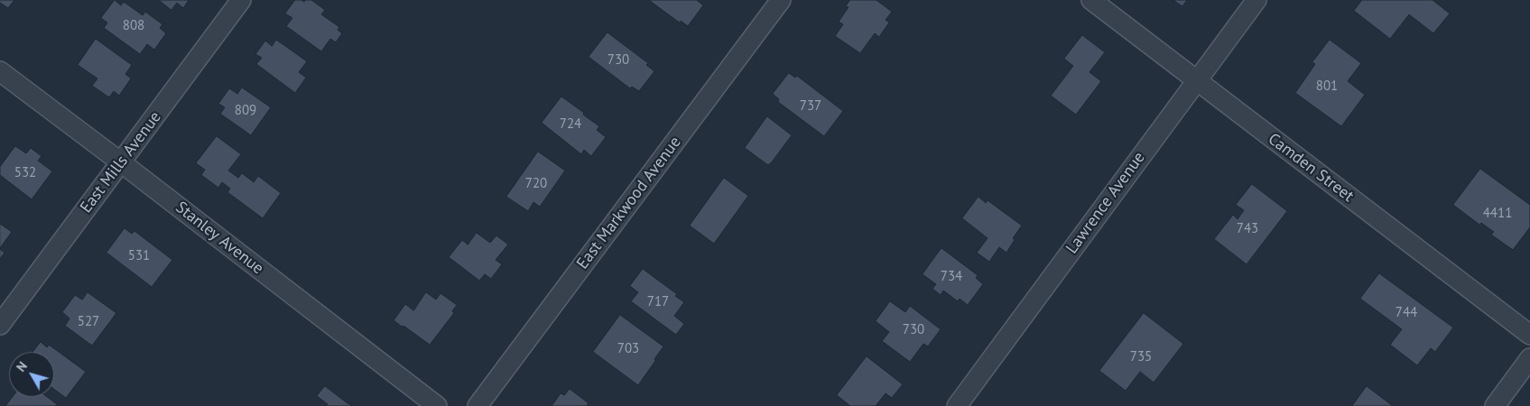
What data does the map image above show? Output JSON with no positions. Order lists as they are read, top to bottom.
{
  "streets": {
    "street": [
      "East Mills Avenue",
      "Camden Street",
      "East Markwood Avenue",
      "Lawrence Avenue",
      "Stanley Avenue"
    ]
  },
  "crossings": [
    ["East Mills Avenue", "Stanley Avenue"],
    ["Camden Street", "Lawrence Avenue"]
  ],
  "house_numbers": [
    "808",
    "730",
    "801",
    "737",
    "809",
    "724",
    "532",
    "720",
    "4411",
    "743",
    "531",
    "734",
    "717",
    "744",
    "527",
    "730",
    "703",
    "735"
  ],
  "north": "top left"
}
